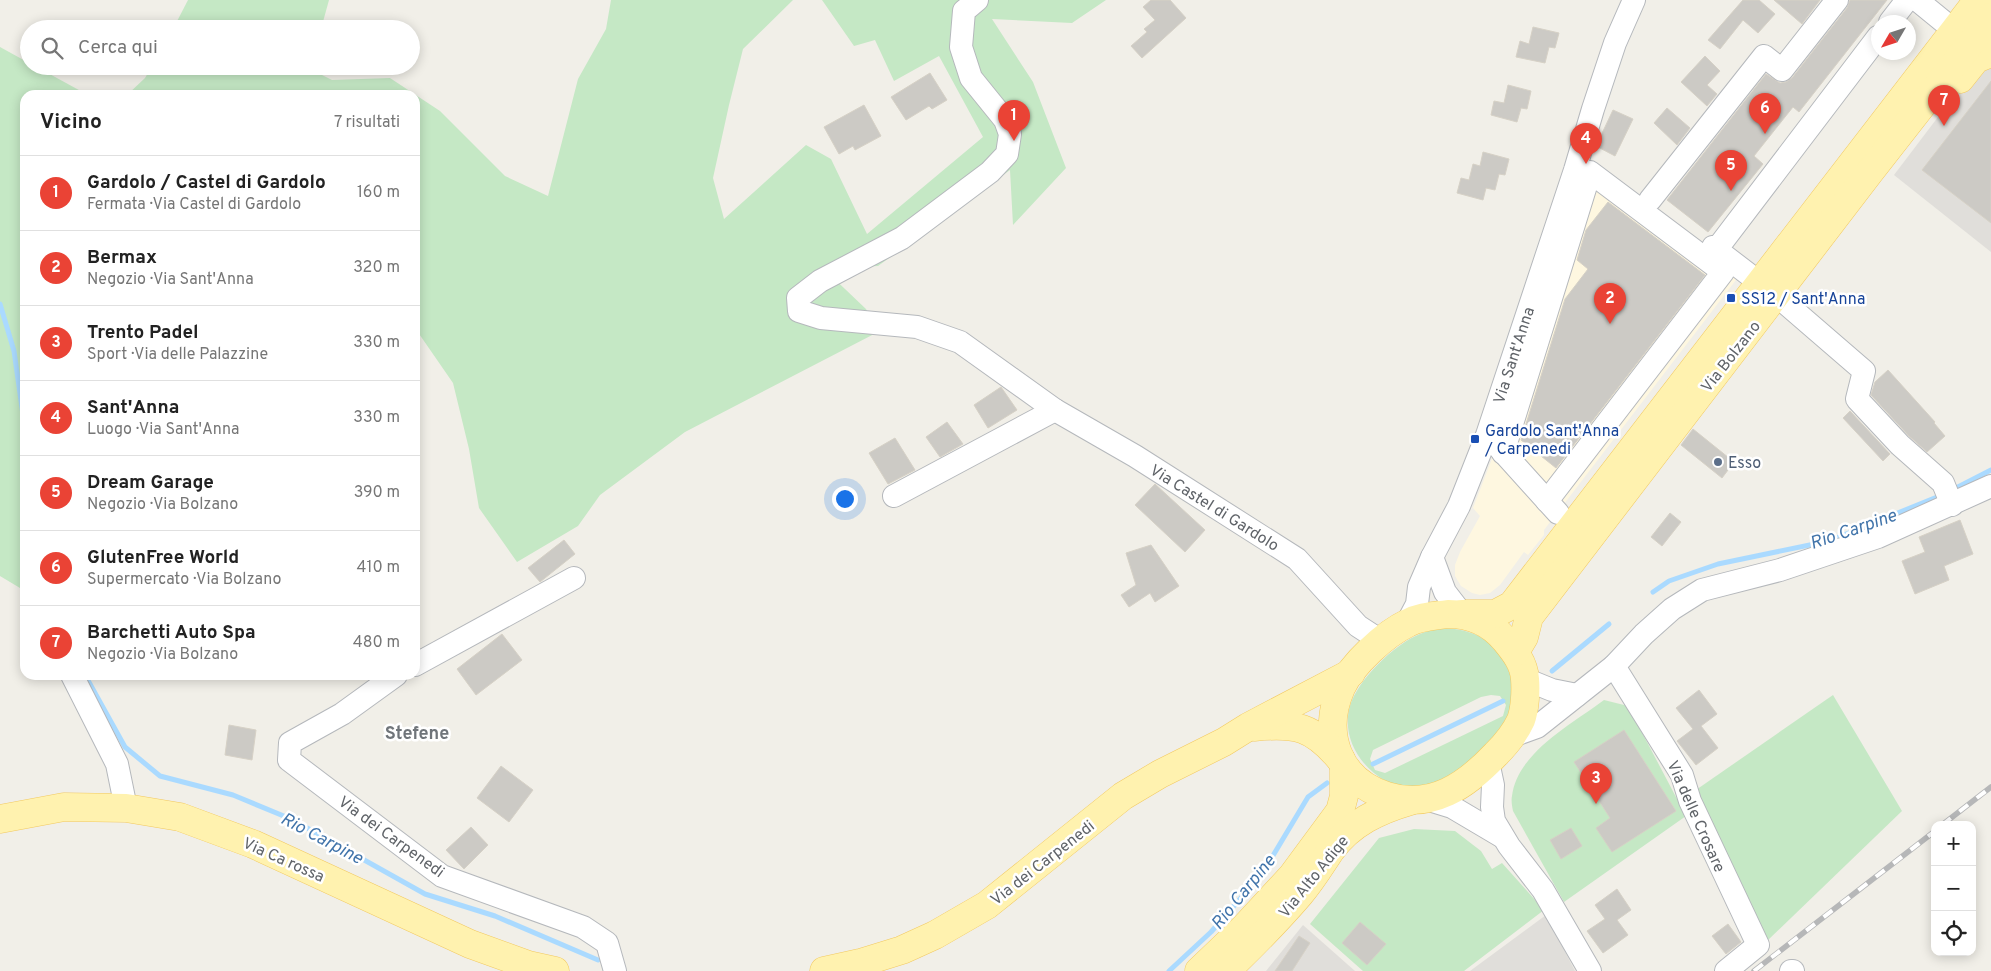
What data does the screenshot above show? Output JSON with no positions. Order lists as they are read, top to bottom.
{
  "streets": {
    "main road": [
      "Via Bolzano",
      "Via dei Carpenedi",
      "Via Ca rossa",
      "Via Alto Adige"
    ],
    "street": ["Via Sant'Anna", "Via Castel di Gardolo", "Via delle Crosare"]
  },
  "crossings": [
    ["Via Sant'Anna", "Via Bolzano"],
    ["Via dei Carpenedi", "Via Alto Adige"]
  ],
  "districts": ["Stefene"],
  "water": ["Rio Carpine"],
  "places": {
    "transit": ["SS12 / Sant'Anna", "Gardolo Sant'Anna / Carpenedi"],
    "other": ["Esso"]
  },
  "north": "bottom left",
  "page": {
    "search": "Cerca qui",
    "pins": [
      "7",
      "6",
      "1",
      "4",
      "5",
      "2",
      "3"
    ],
    "heading": ["Vicino", "7 risultati"],
    "list": [
      {
        "mark": "1",
        "name": "Gardolo / Castel di Gardolo",
        "note": "Fermata · Via Castel di Gardolo",
        "value": "160 m"
      },
      {
        "mark": "2",
        "name": "Bermax",
        "note": "Negozio · Via Sant'Anna",
        "value": "320 m"
      },
      {
        "mark": "3",
        "name": "Trento Padel",
        "note": "Sport · Via delle Palazzine",
        "value": "330 m"
      },
      {
        "mark": "4",
        "name": "Sant'Anna",
        "note": "Luogo · Via Sant'Anna",
        "value": "330 m"
      },
      {
        "mark": "5",
        "name": "Dream Garage",
        "note": "Negozio · Via Bolzano",
        "value": "390 m"
      },
      {
        "mark": "6",
        "name": "GlutenFree World",
        "note": "Supermercato · Via Bolzano",
        "value": "410 m"
      },
      {
        "mark": "7",
        "name": "Barchetti Auto Spa",
        "note": "Negozio · Via Bolzano",
        "value": "480 m"
      }
    ],
    "map_buttons": ["+", "−"]
  }
}
